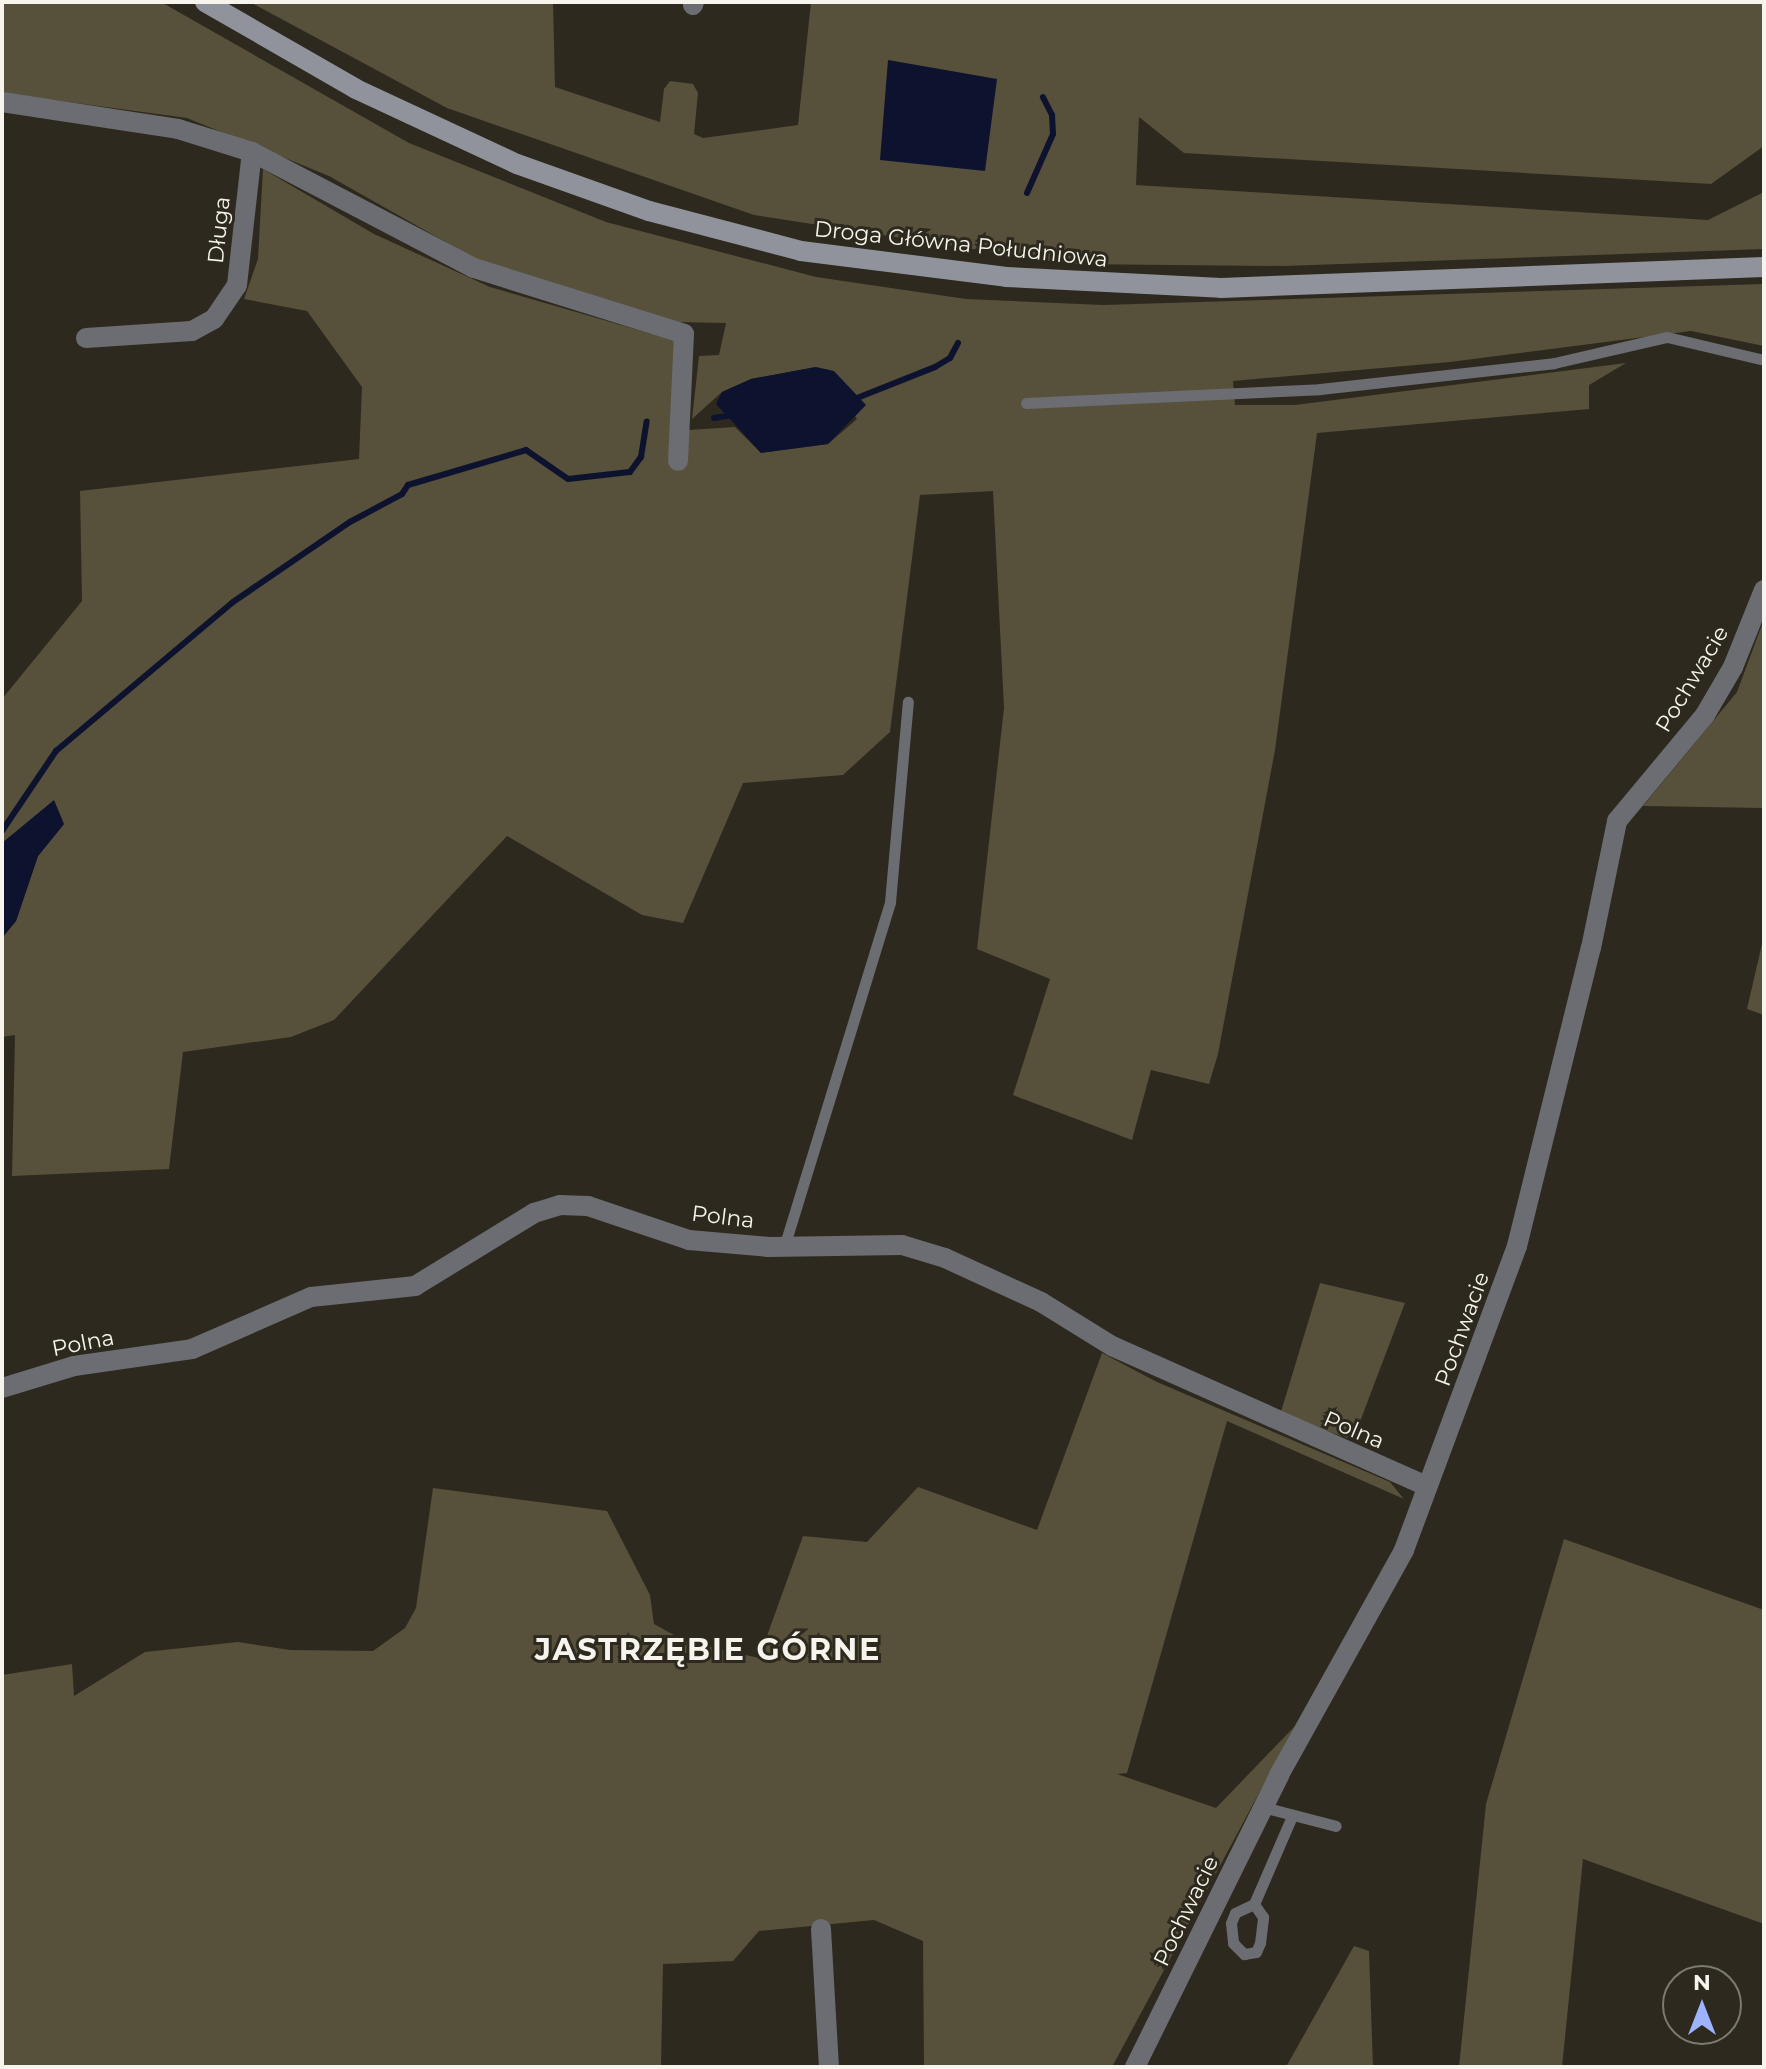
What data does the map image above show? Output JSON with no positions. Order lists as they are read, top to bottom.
{
  "streets": {
    "main road": ["Droga Główna Południowa"],
    "street": ["Długa", "Pochwacie", "Polna"]
  },
  "crossings": [
    ["Pochwacie", "Polna"]
  ],
  "districts": ["JASTRZĘBIE GÓRNE"],
  "north": "top"
}
